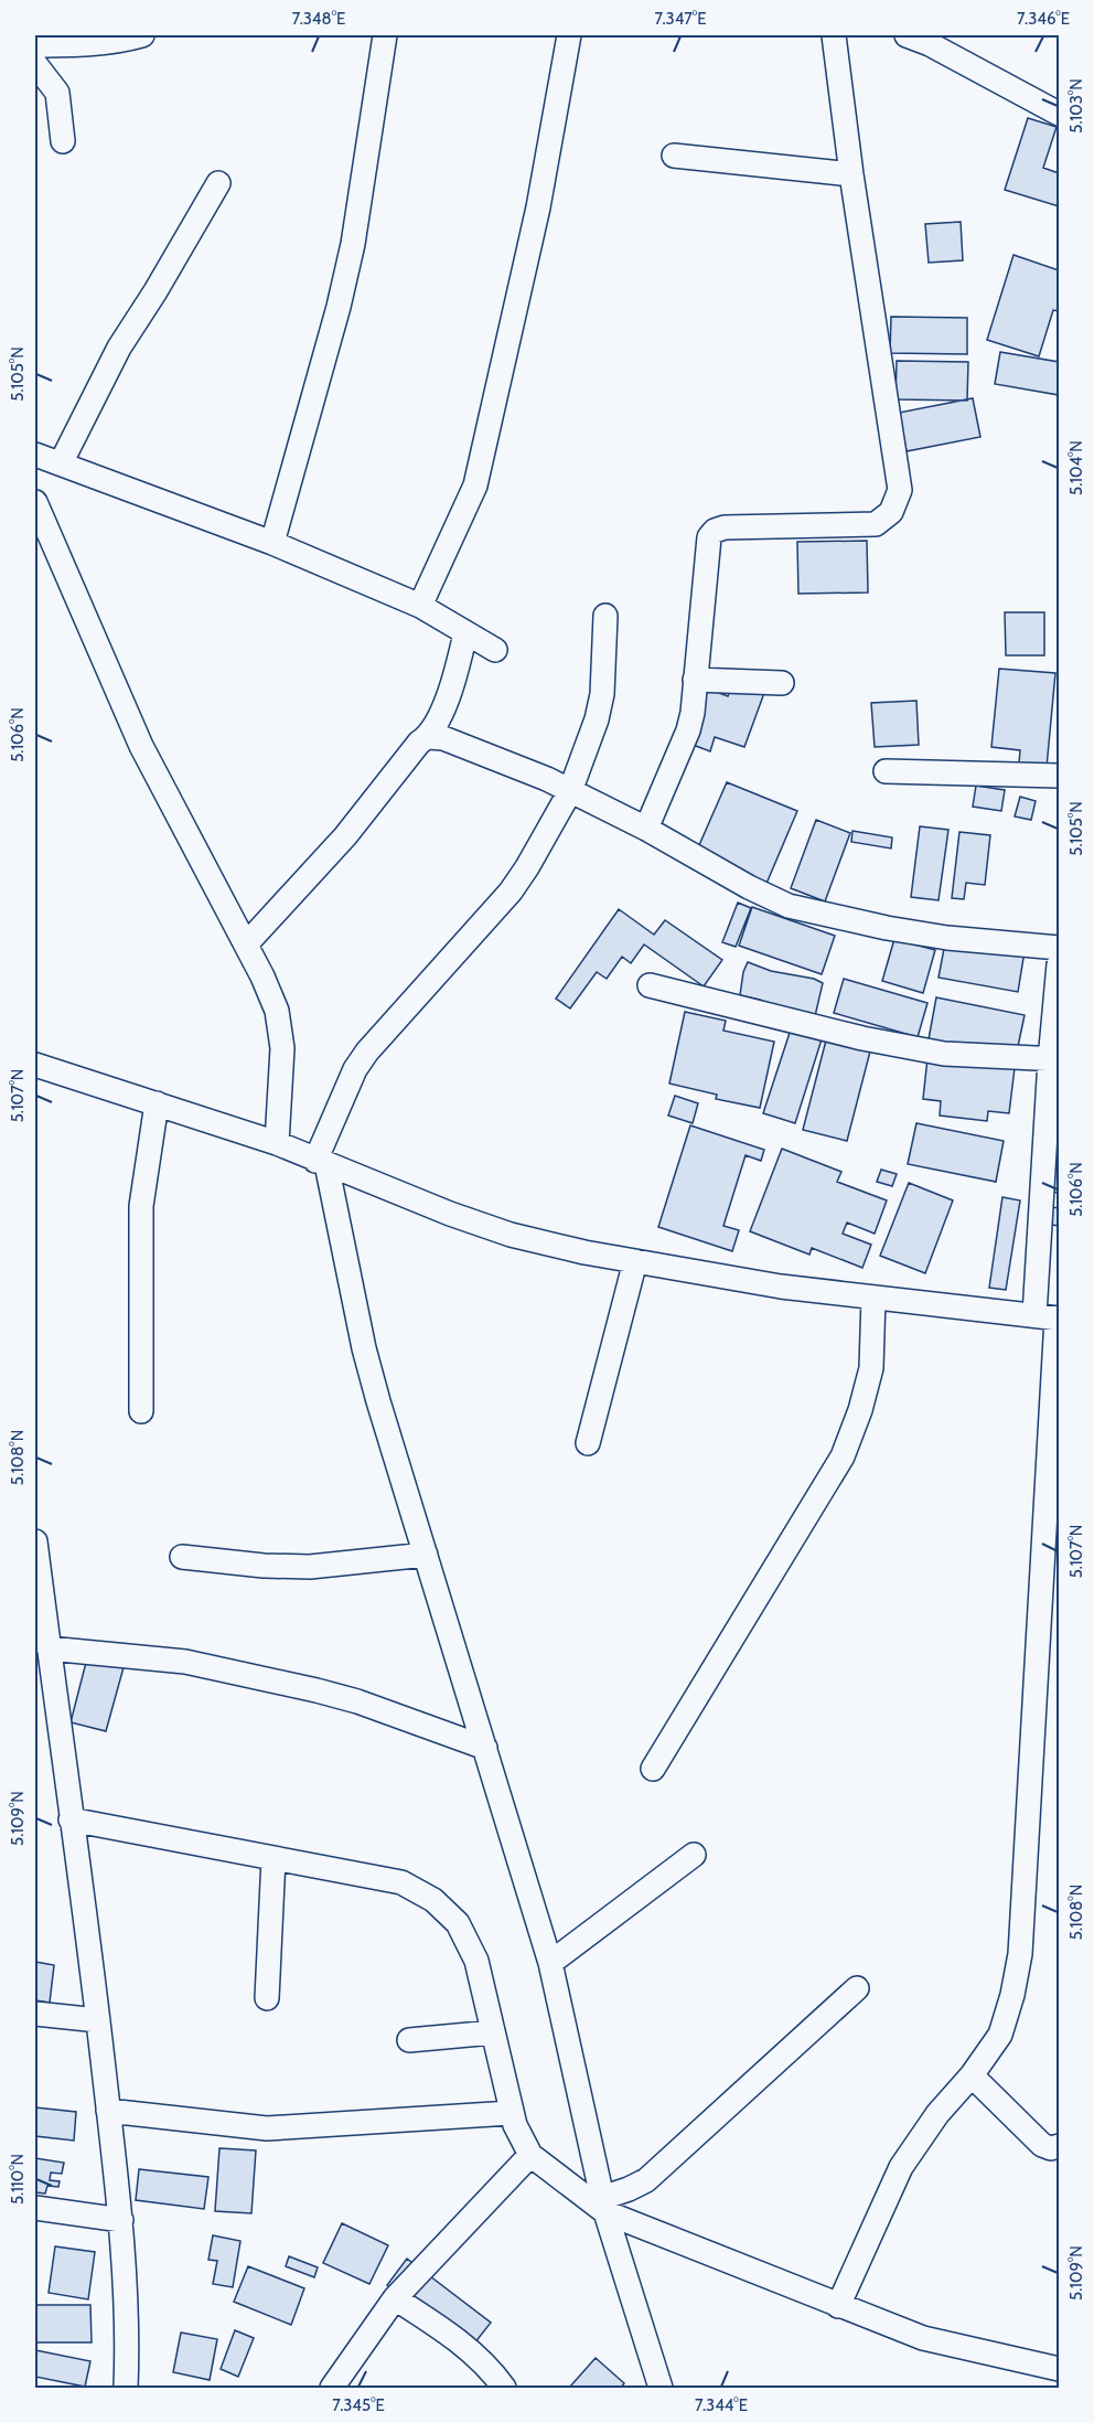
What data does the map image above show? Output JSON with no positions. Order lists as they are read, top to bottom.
{
  "coordinates": [
    "7.348°E",
    "7.347°E",
    "7.346°E",
    "5.103°N",
    "5.105°N",
    "5.104°N",
    "5.106°N",
    "5.107°N",
    "5.108°N",
    "5.109°N",
    "5.110°N",
    "7.345°E",
    "7.344°E"
  ]
}
